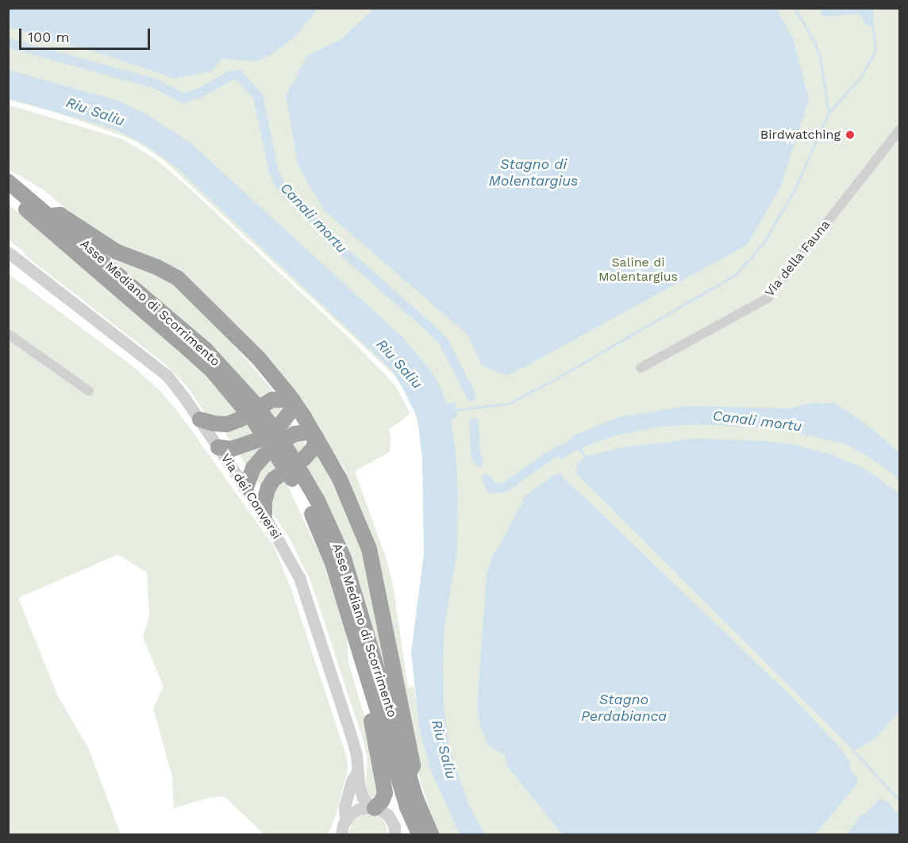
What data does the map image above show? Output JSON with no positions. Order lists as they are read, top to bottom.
{
  "streets": {
    "highway": ["Asse Mediano di Scorrimento"],
    "street": ["Via della Fauna", "Via dei Conversi"]
  },
  "water": [
    "Riu Saliu",
    "Stagno di Molentargius",
    "Canali mortu",
    "Stagno Perdabianca"
  ],
  "parks": ["Saline di Molentargius"],
  "places": ["Birdwatching"],
  "scale_bar": "100 m"
}
